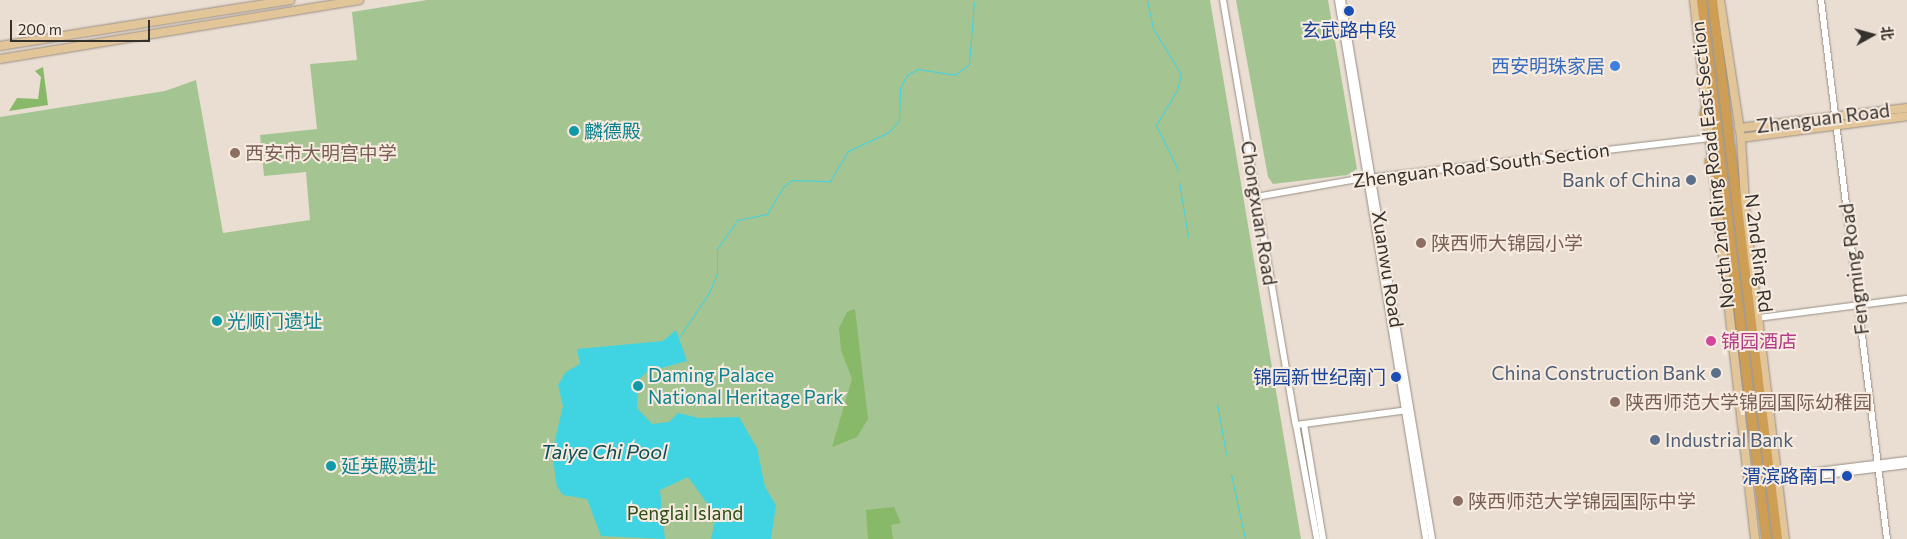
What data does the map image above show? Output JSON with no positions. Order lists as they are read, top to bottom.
{
  "streets": {
    "highway": ["N 2nd Ring Rd"],
    "main road": ["Zhenguan Road", "North 2nd Ring Road East Section"],
    "street": [
      "Zhenguan Road South Section",
      "Chongxuan Road",
      "Xuanwu Road",
      "Fengming Road"
    ]
  },
  "crossings": [
    ["Zhenguan Road", "North 2nd Ring Road East Section"],
    ["Zhenguan Road", "Fengming Road"],
    ["Zhenguan Road South Section", "North 2nd Ring Road East Section"],
    ["Zhenguan Road South Section", "Chongxuan Road"],
    ["Zhenguan Road South Section", "Xuanwu Road"]
  ],
  "water": ["Taiye Chi Pool"],
  "parks": ["Penglai Island"],
  "places": [
    "玄武路中段",
    "西安明珠家居",
    "麟德殿",
    "西安市大明宫中学",
    "Bank of China",
    "陕西师大锦园小学",
    "光顺门遗址",
    "锦园酒店",
    "China Construction Bank",
    "锦园新世纪南门",
    "Daming Palace National Heritage Park",
    "陕西师范大学锦园国际幼稚园",
    "Industrial Bank",
    "延英殿遗址",
    "渭滨路南口",
    "陕西师范大学锦园国际中学"
  ],
  "scale_bar": "200 m",
  "north": "right"
}
